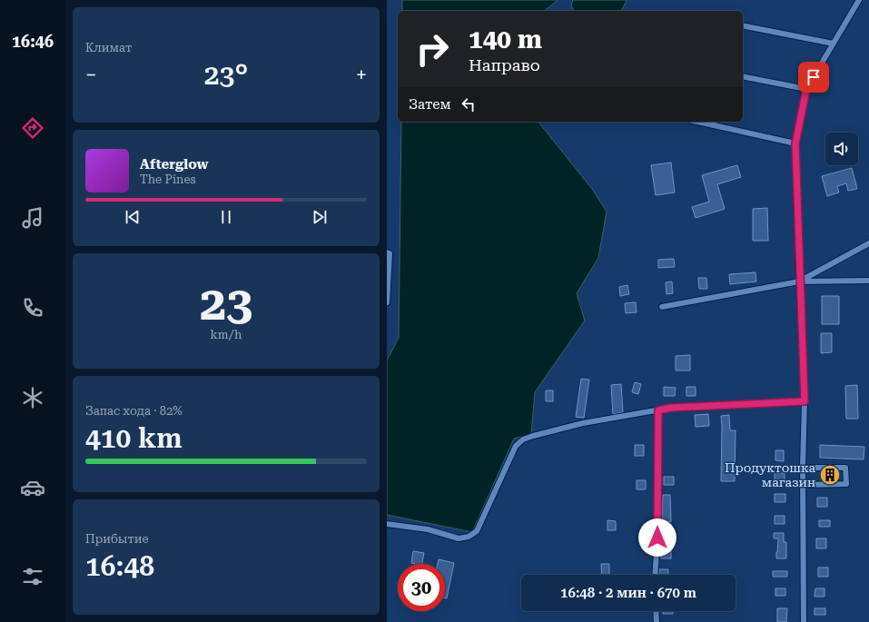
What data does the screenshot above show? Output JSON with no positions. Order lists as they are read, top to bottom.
{
  "places": {
    "building": ["Продуктошка магазин"]
  },
  "page": {
    "tabs": "16:46",
    "tile": [
      "Климат",
      ["23", "km/h"],
      ["Запас хода · 82%", "410 km"],
      ["Прибытие", "16:48"]
    ],
    "turn": ["140 m", "Направо"],
    "heat": ["−", "23°", "+"],
    "then": "Затем",
    "song": ["Afterglow", "The Pines"],
    "limit": "30",
    "trip": "16:48 · 2 мин · 670 m"
  }
}
